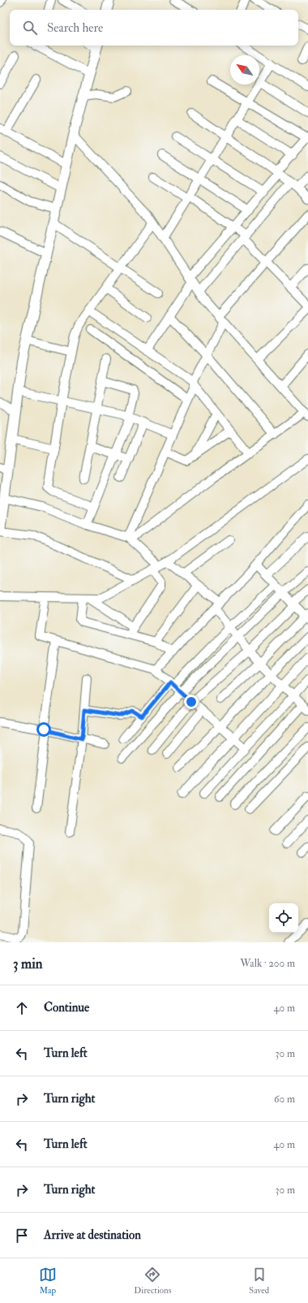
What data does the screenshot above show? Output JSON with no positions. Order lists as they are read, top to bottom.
{
  "north": "top left",
  "page": {
    "search": "Search here",
    "heading": ["3 min", "Walk · 200 m"],
    "list": [
      ["Continue", "40 m"],
      ["Turn left", "30 m"],
      ["Turn right", "60 m"],
      ["Turn left", "40 m"],
      ["Turn right", "30 m"],
      "Arrive at destination"
    ],
    "nav": ["Map", "Directions", "Saved"]
  }
}
